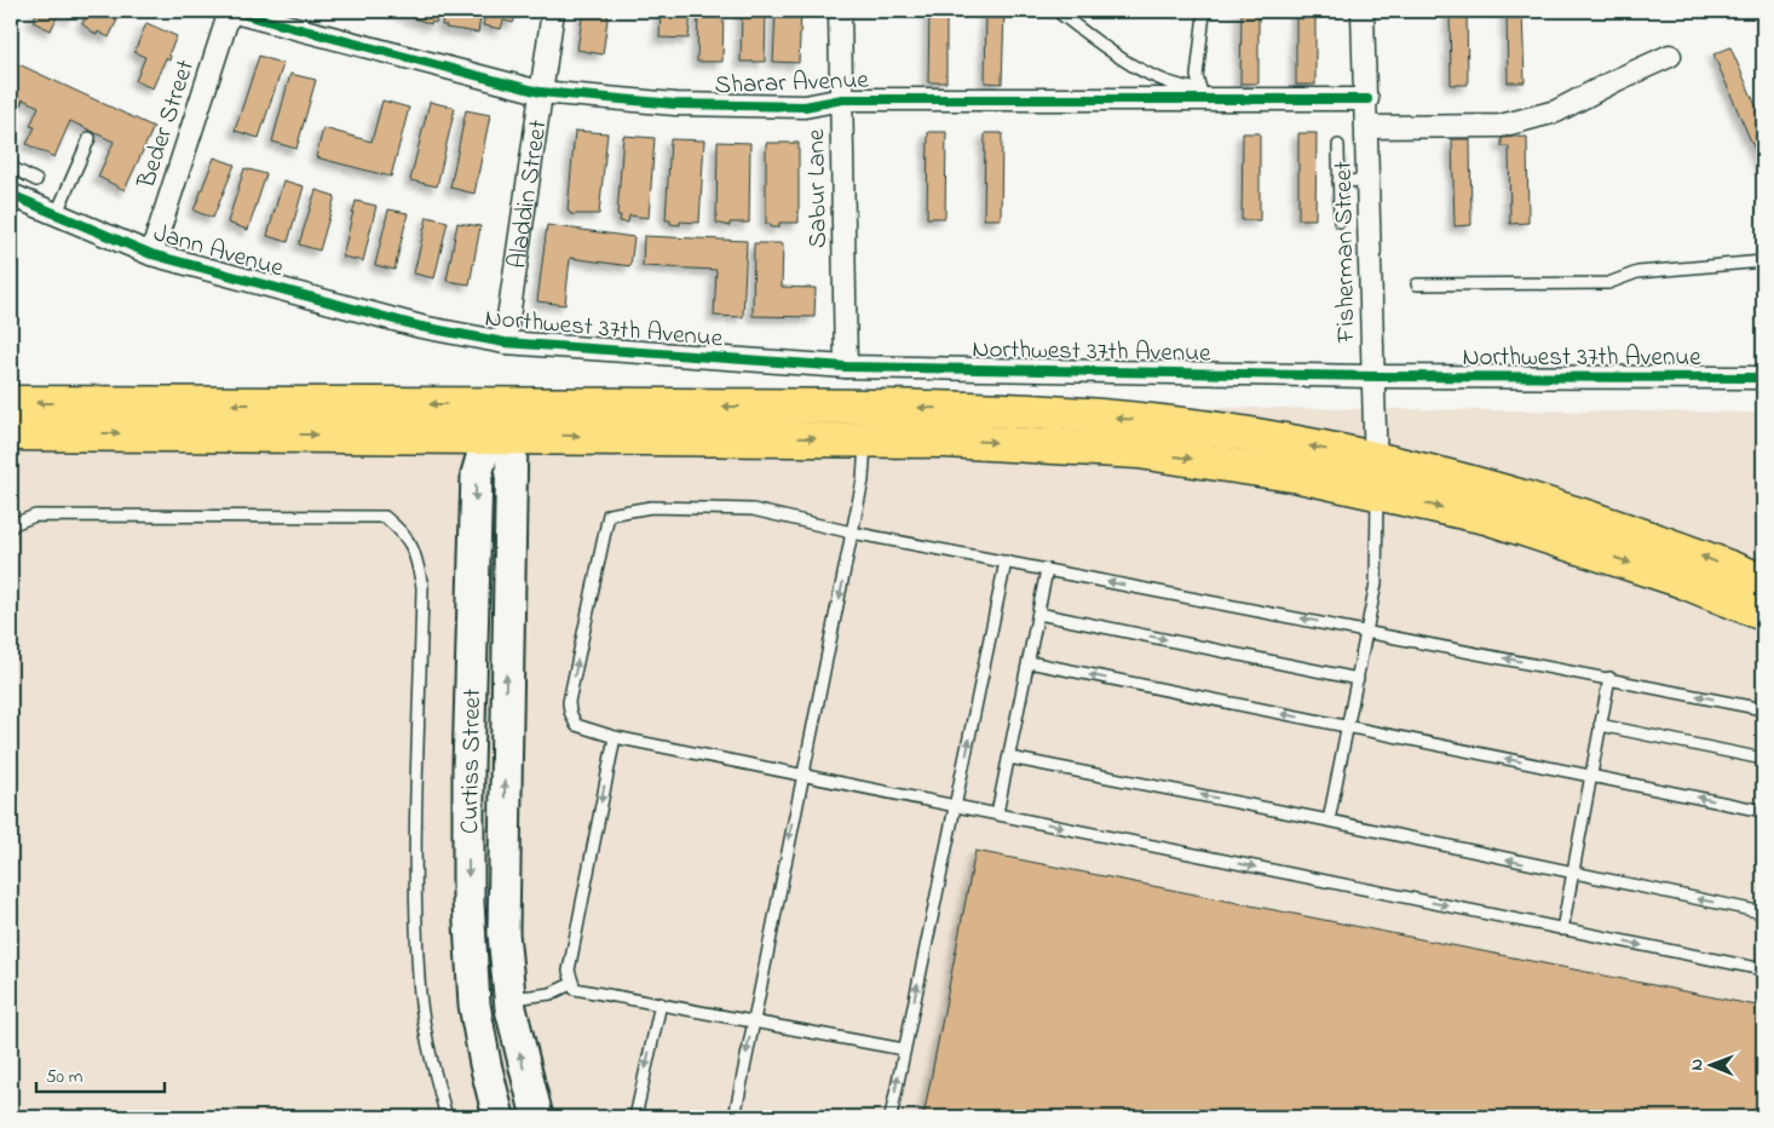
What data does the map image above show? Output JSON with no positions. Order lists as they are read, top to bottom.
{
  "streets": {
    "street": [
      "Sharar Avenue",
      "Beder Street",
      "Sabur Lane",
      "Aladdin Street",
      "Jann Avenue",
      "Fisherman Street",
      "Northwest 37th Avenue",
      "Curtiss Street"
    ]
  },
  "crossings": [
    ["Sharar Avenue", "Beder Street"],
    ["Sharar Avenue", "Sabur Lane"],
    ["Sharar Avenue", "Aladdin Street"],
    ["Sharar Avenue", "Fisherman Street"],
    ["Beder Street", "Jann Avenue"],
    ["Sabur Lane", "Northwest 37th Avenue"],
    ["Aladdin Street", "Northwest 37th Avenue"],
    ["Jann Avenue", "Northwest 37th Avenue"],
    ["Fisherman Street", "Northwest 37th Avenue"]
  ],
  "scale_bar": "50 m",
  "north": "left"
}
